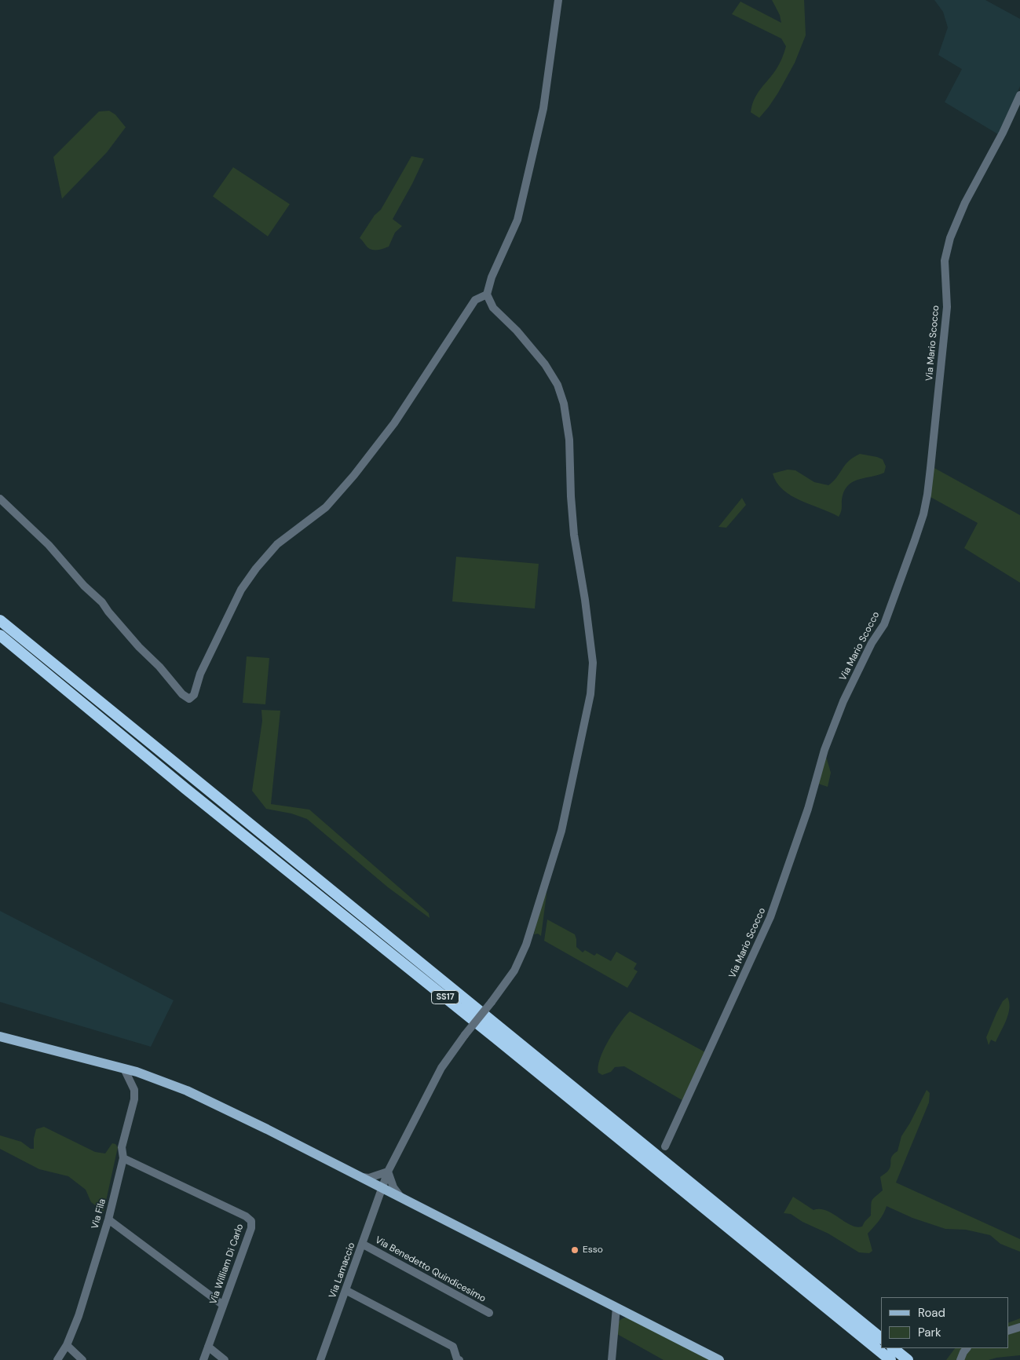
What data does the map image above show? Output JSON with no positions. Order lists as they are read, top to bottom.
{
  "streets": {
    "highway": ["SS17"],
    "street": [
      "Via Mario Scocco",
      "Via Fila",
      "Via William Di Carlo",
      "Via Benedetto Quindicesimo",
      "Via Lamaccio"
    ]
  },
  "crossings": [
    ["Via Fila", "Via William Di Carlo"],
    ["Via Benedetto Quindicesimo", "Via Lamaccio"]
  ],
  "places": ["Esso"],
  "legend": ["Road", "Park"]
}
